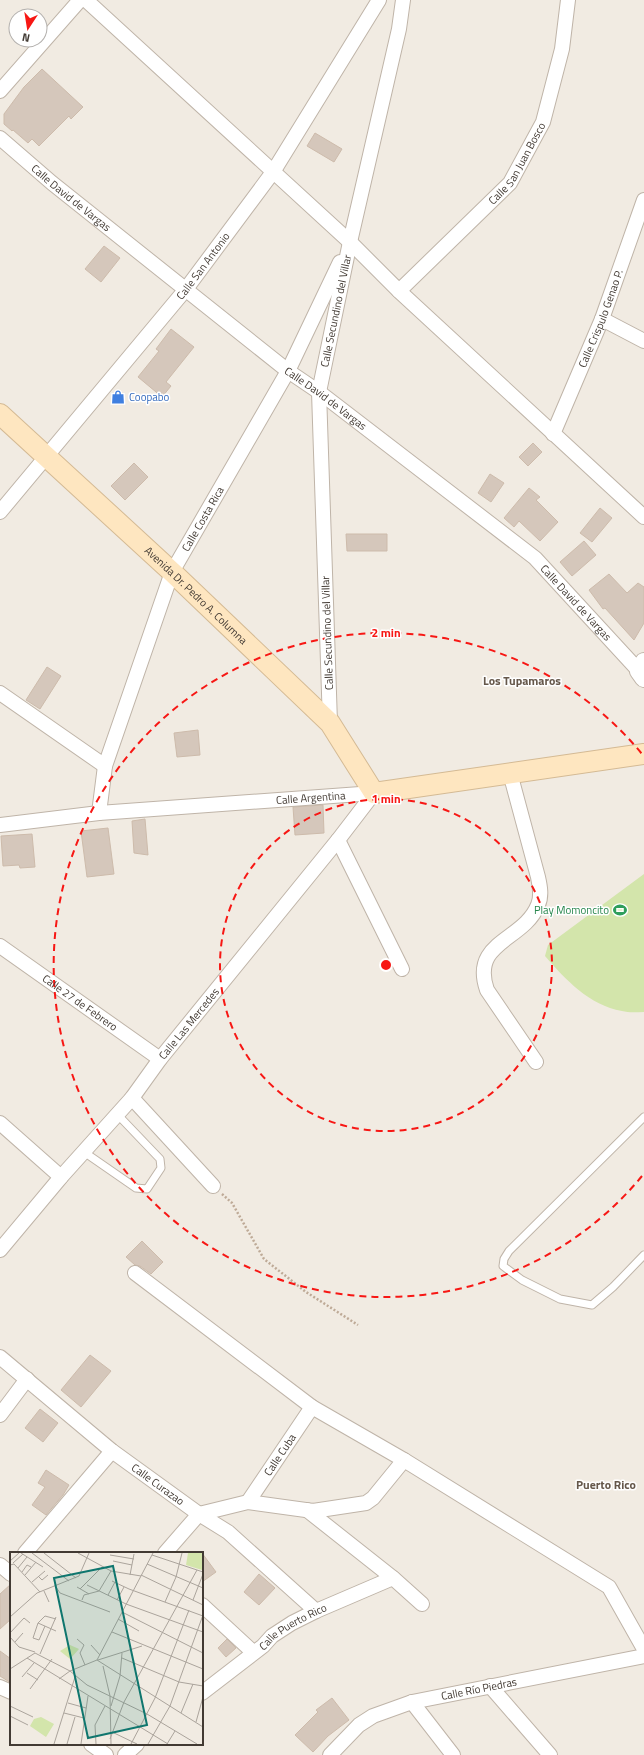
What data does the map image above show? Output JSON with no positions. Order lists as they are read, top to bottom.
{
  "streets": {
    "main road": ["Avenida Dr. Pedro A. Columna", "Calle Argentina"],
    "street": [
      "Calle San Juan Bosco",
      "Calle David de Vargas",
      "Calle San Antonio",
      "Calle Secundino del Villar",
      "Calle Crispulo Genao P.",
      "Calle Costa Rica",
      "Calle 27 de Febrero",
      "Calle Las Mercedes",
      "Calle Cuba",
      "Calle Curazao",
      "Calle Puerto Rico",
      "Calle Río Piedras"
    ]
  },
  "crossings": [
    ["Calle David de Vargas", "Calle San Antonio"],
    ["Calle David de Vargas", "Calle Secundino del Villar"],
    ["Calle David de Vargas", "Calle Costa Rica"],
    ["Calle San Antonio", "Avenida Dr. Pedro A. Columna"],
    ["Calle Secundino del Villar", "Calle Costa Rica"],
    ["Calle Secundino del Villar", "Avenida Dr. Pedro A. Columna"],
    ["Calle Costa Rica", "Avenida Dr. Pedro A. Columna"],
    ["Calle Costa Rica", "Calle Argentina"],
    ["Avenida Dr. Pedro A. Columna", "Calle Argentina"],
    ["Avenida Dr. Pedro A. Columna", "Calle Las Mercedes"],
    ["Calle Argentina", "Calle Las Mercedes"],
    ["Calle 27 de Febrero", "Calle Las Mercedes"],
    ["Calle Curazao", "Calle Puerto Rico"]
  ],
  "districts": ["Los Tupamaros", "Puerto Rico"],
  "places": {
    "shop": ["Coopabo"],
    "sports": ["Play Momoncito"]
  },
  "north": "bottom",
  "rings": ["2 min", "1 min"]
}
